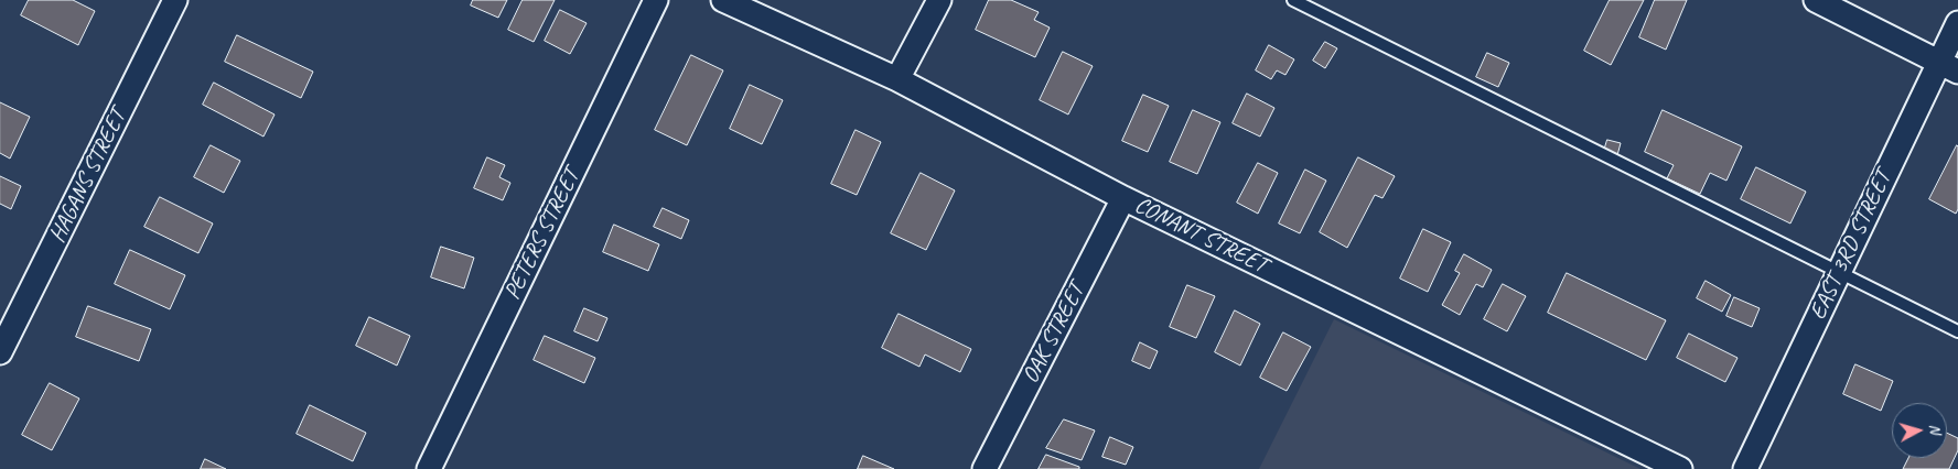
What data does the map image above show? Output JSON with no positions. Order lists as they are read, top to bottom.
{
  "streets": {
    "street": [
      "HAGANS STREET",
      "PETERS STREET",
      "CONANT STREET",
      "EAST 3RD STREET",
      "OAK STREET"
    ]
  },
  "crossings": [
    ["CONANT STREET", "OAK STREET"]
  ],
  "north": "right"
}
